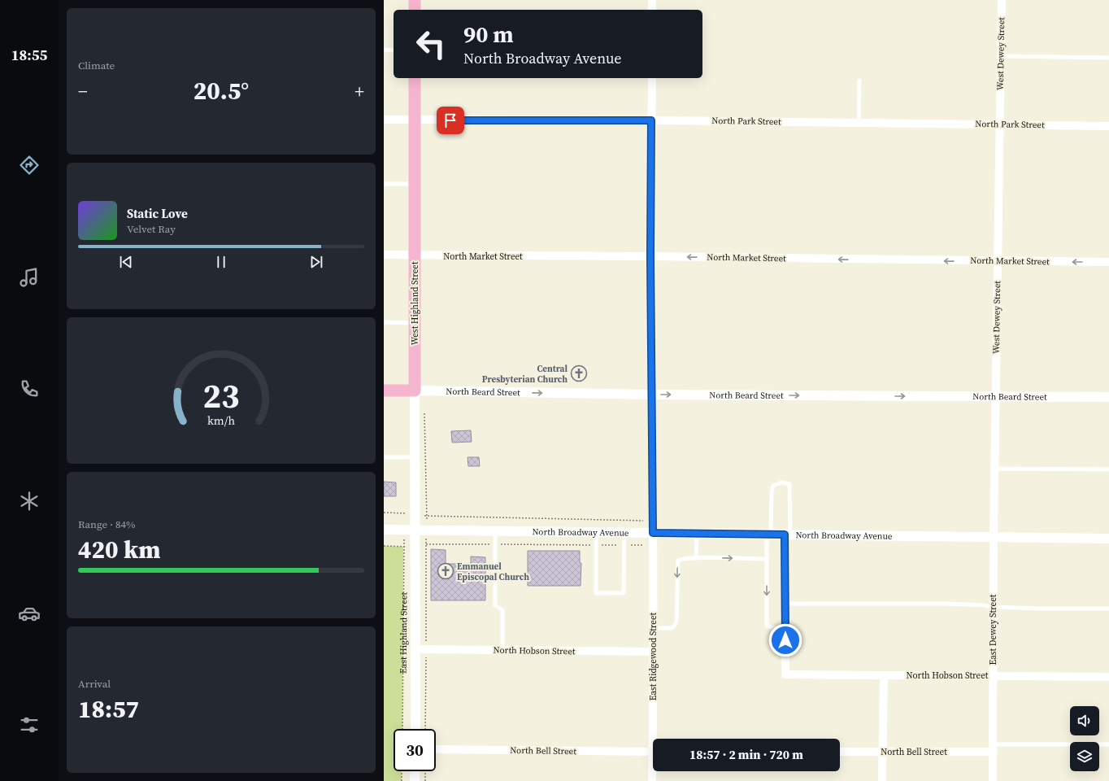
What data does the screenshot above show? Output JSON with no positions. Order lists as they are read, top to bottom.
{
  "streets": {
    "main road": ["West Highland Street", "North Beard Street"],
    "street": [
      "West Dewey Street",
      "North Park Street",
      "North Market Street",
      "North Broadway Avenue",
      "East Dewey Street",
      "East Highland Street",
      "North Hobson Street",
      "East Ridgewood Street",
      "North Bell Street"
    ]
  },
  "crossings": [
    ["West Dewey Street", "North Park Street"],
    ["West Dewey Street", "North Market Street"],
    ["West Dewey Street", "North Beard Street"],
    ["West Dewey Street", "North Broadway Avenue"],
    ["West Dewey Street", "East Dewey Street"],
    ["North Park Street", "West Highland Street"],
    ["North Park Street", "East Ridgewood Street"],
    ["North Market Street", "West Highland Street"],
    ["North Market Street", "East Ridgewood Street"],
    ["West Highland Street", "North Beard Street"],
    ["West Highland Street", "North Broadway Avenue"],
    ["West Highland Street", "East Highland Street"],
    ["North Beard Street", "East Ridgewood Street"],
    ["North Broadway Avenue", "East Dewey Street"],
    ["North Broadway Avenue", "East Highland Street"],
    ["North Broadway Avenue", "East Ridgewood Street"],
    ["East Dewey Street", "North Hobson Street"],
    ["East Dewey Street", "North Bell Street"],
    ["East Highland Street", "North Hobson Street"],
    ["North Hobson Street", "East Ridgewood Street"]
  ],
  "one_way": ["North Market Street", "North Beard Street"],
  "places": {
    "church": ["Central Presbyterian Church", "Emmanuel Episcopal Church"]
  },
  "page": {
    "tabs": "18:55",
    "tile": [
      "Climate",
      ["Range · 84%", "420 km"],
      ["Arrival", "18:57"]
    ],
    "turn": ["90 m", "North Broadway Avenue"],
    "heat": ["−", "20.5°", "+"],
    "song": ["Static Love", "Velvet Ray"],
    "limit": "30",
    "trip": "18:57 · 2 min · 720 m",
    "gauge": ["23", "km/h"]
  }
}
